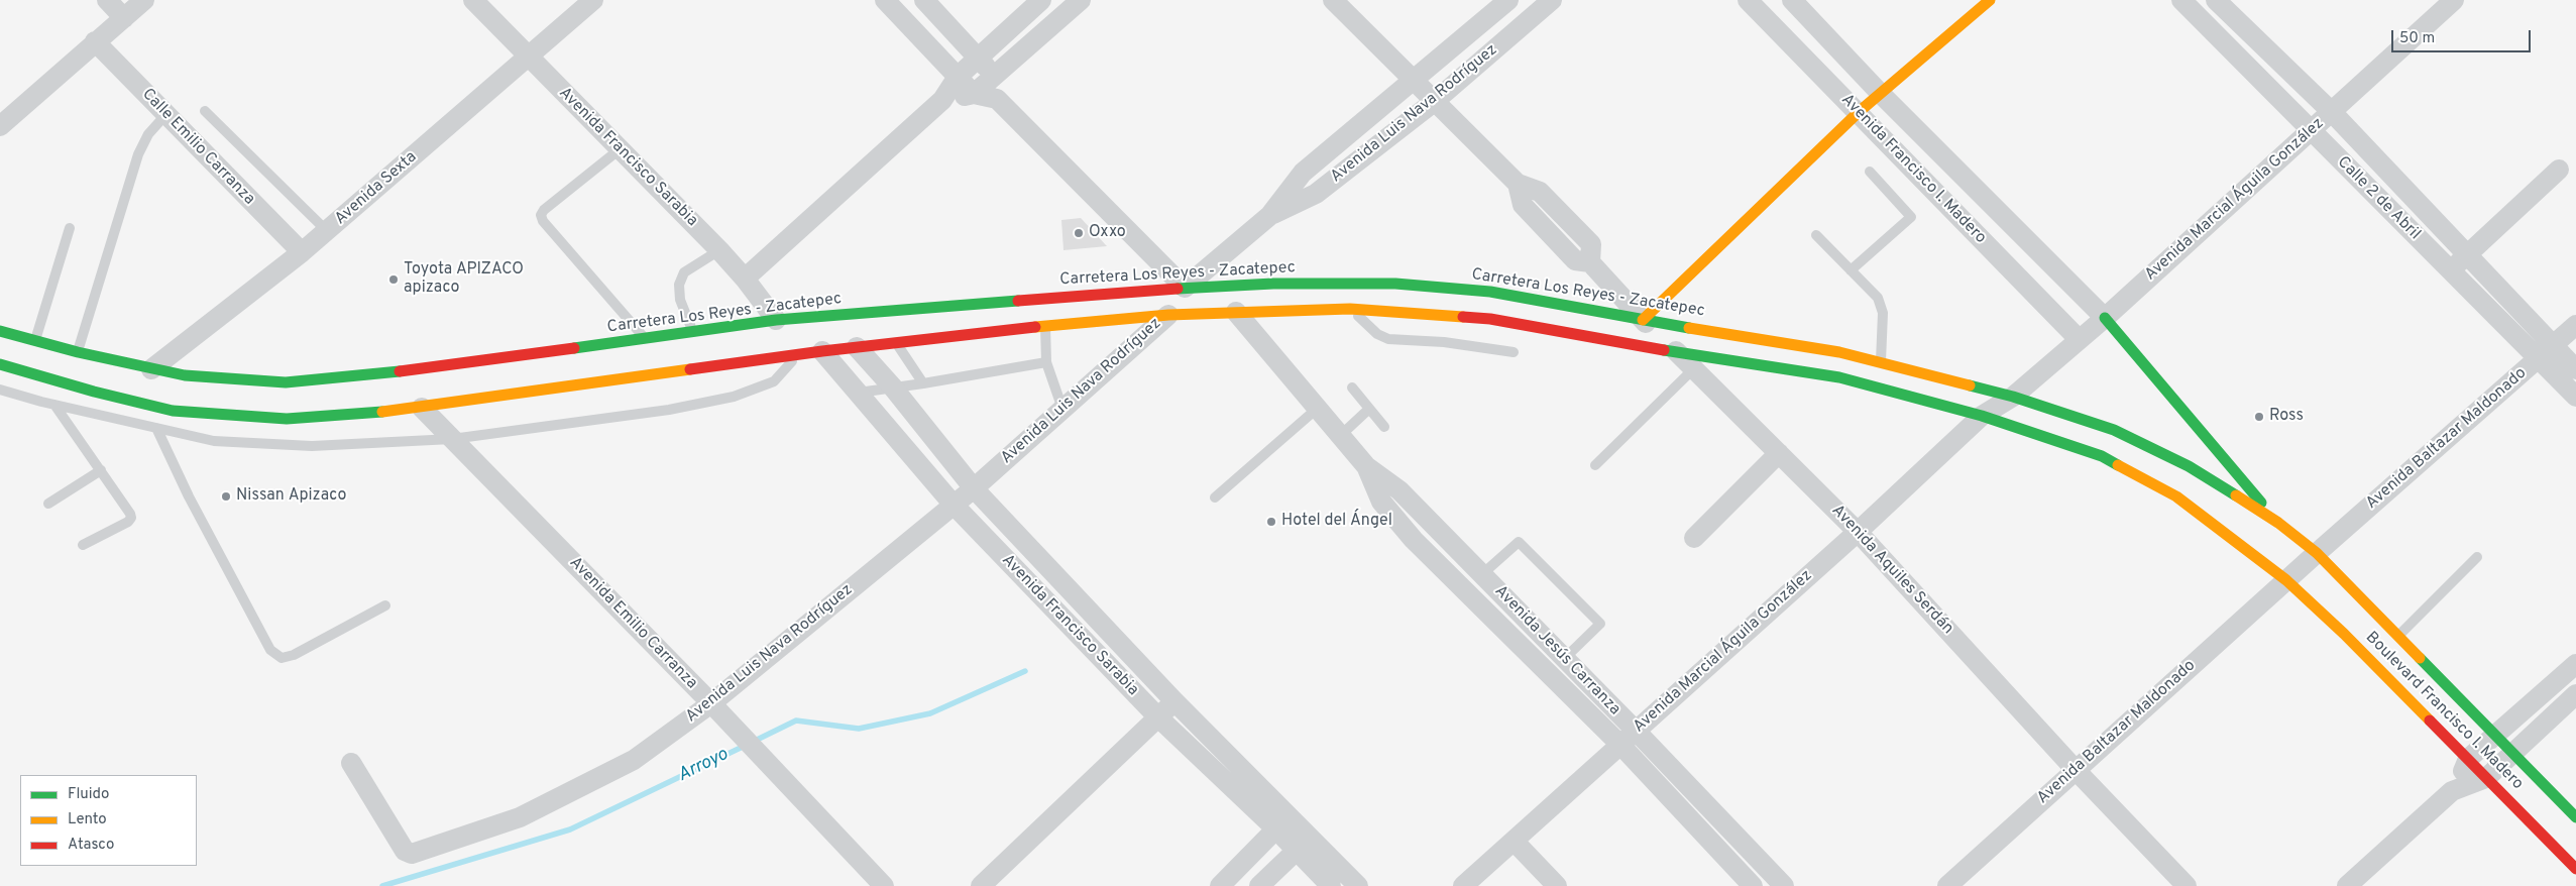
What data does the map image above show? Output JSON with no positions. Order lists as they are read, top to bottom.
{
  "streets": {
    "main road": ["Carretera Los Reyes - Zacatepec", "Boulevard Francisco I. Madero"],
    "street": [
      "Avenida Luis Nava Rodríguez",
      "Calle Emilio Carranza",
      "Avenida Francisco Sarabia",
      "Avenida Francisco I. Madero",
      "Avenida Sexta",
      "Calle 2 de Abril",
      "Avenida Marcial Águila González",
      "Avenida Baltazar Maldonado",
      "Avenida Aquiles Serdán",
      "Avenida Emilio Carranza",
      "Avenida Jesús Carranza"
    ]
  },
  "crossings": [
    ["Avenida Luis Nava Rodríguez", "Avenida Francisco Sarabia"],
    ["Avenida Luis Nava Rodríguez", "Carretera Los Reyes - Zacatepec"],
    ["Avenida Luis Nava Rodríguez", "Avenida Aquiles Serdán"],
    ["Avenida Luis Nava Rodríguez", "Avenida Emilio Carranza"],
    ["Calle Emilio Carranza", "Avenida Sexta"],
    ["Avenida Francisco Sarabia", "Avenida Sexta"],
    ["Avenida Francisco Sarabia", "Carretera Los Reyes - Zacatepec"],
    ["Avenida Francisco I. Madero", "Avenida Marcial Águila González"],
    ["Avenida Sexta", "Carretera Los Reyes - Zacatepec"],
    ["Calle 2 de Abril", "Avenida Marcial Águila González"],
    ["Calle 2 de Abril", "Avenida Baltazar Maldonado"],
    ["Avenida Marcial Águila González", "Carretera Los Reyes - Zacatepec"],
    ["Avenida Marcial Águila González", "Avenida Aquiles Serdán"],
    ["Avenida Marcial Águila González", "Avenida Jesús Carranza"],
    ["Carretera Los Reyes - Zacatepec", "Avenida Baltazar Maldonado"],
    ["Carretera Los Reyes - Zacatepec", "Avenida Aquiles Serdán"],
    ["Carretera Los Reyes - Zacatepec", "Boulevard Francisco I. Madero"],
    ["Avenida Baltazar Maldonado", "Avenida Aquiles Serdán"],
    ["Avenida Baltazar Maldonado", "Boulevard Francisco I. Madero"]
  ],
  "water": ["Arroyo"],
  "places": [
    "Oxxo",
    "Toyota APIZACO apizaco",
    "Ross",
    "Nissan Apizaco",
    "Hotel del Ángel"
  ],
  "legend": ["Fluido", "Lento", "Atasco"],
  "scale_bar": "50 m"
}
